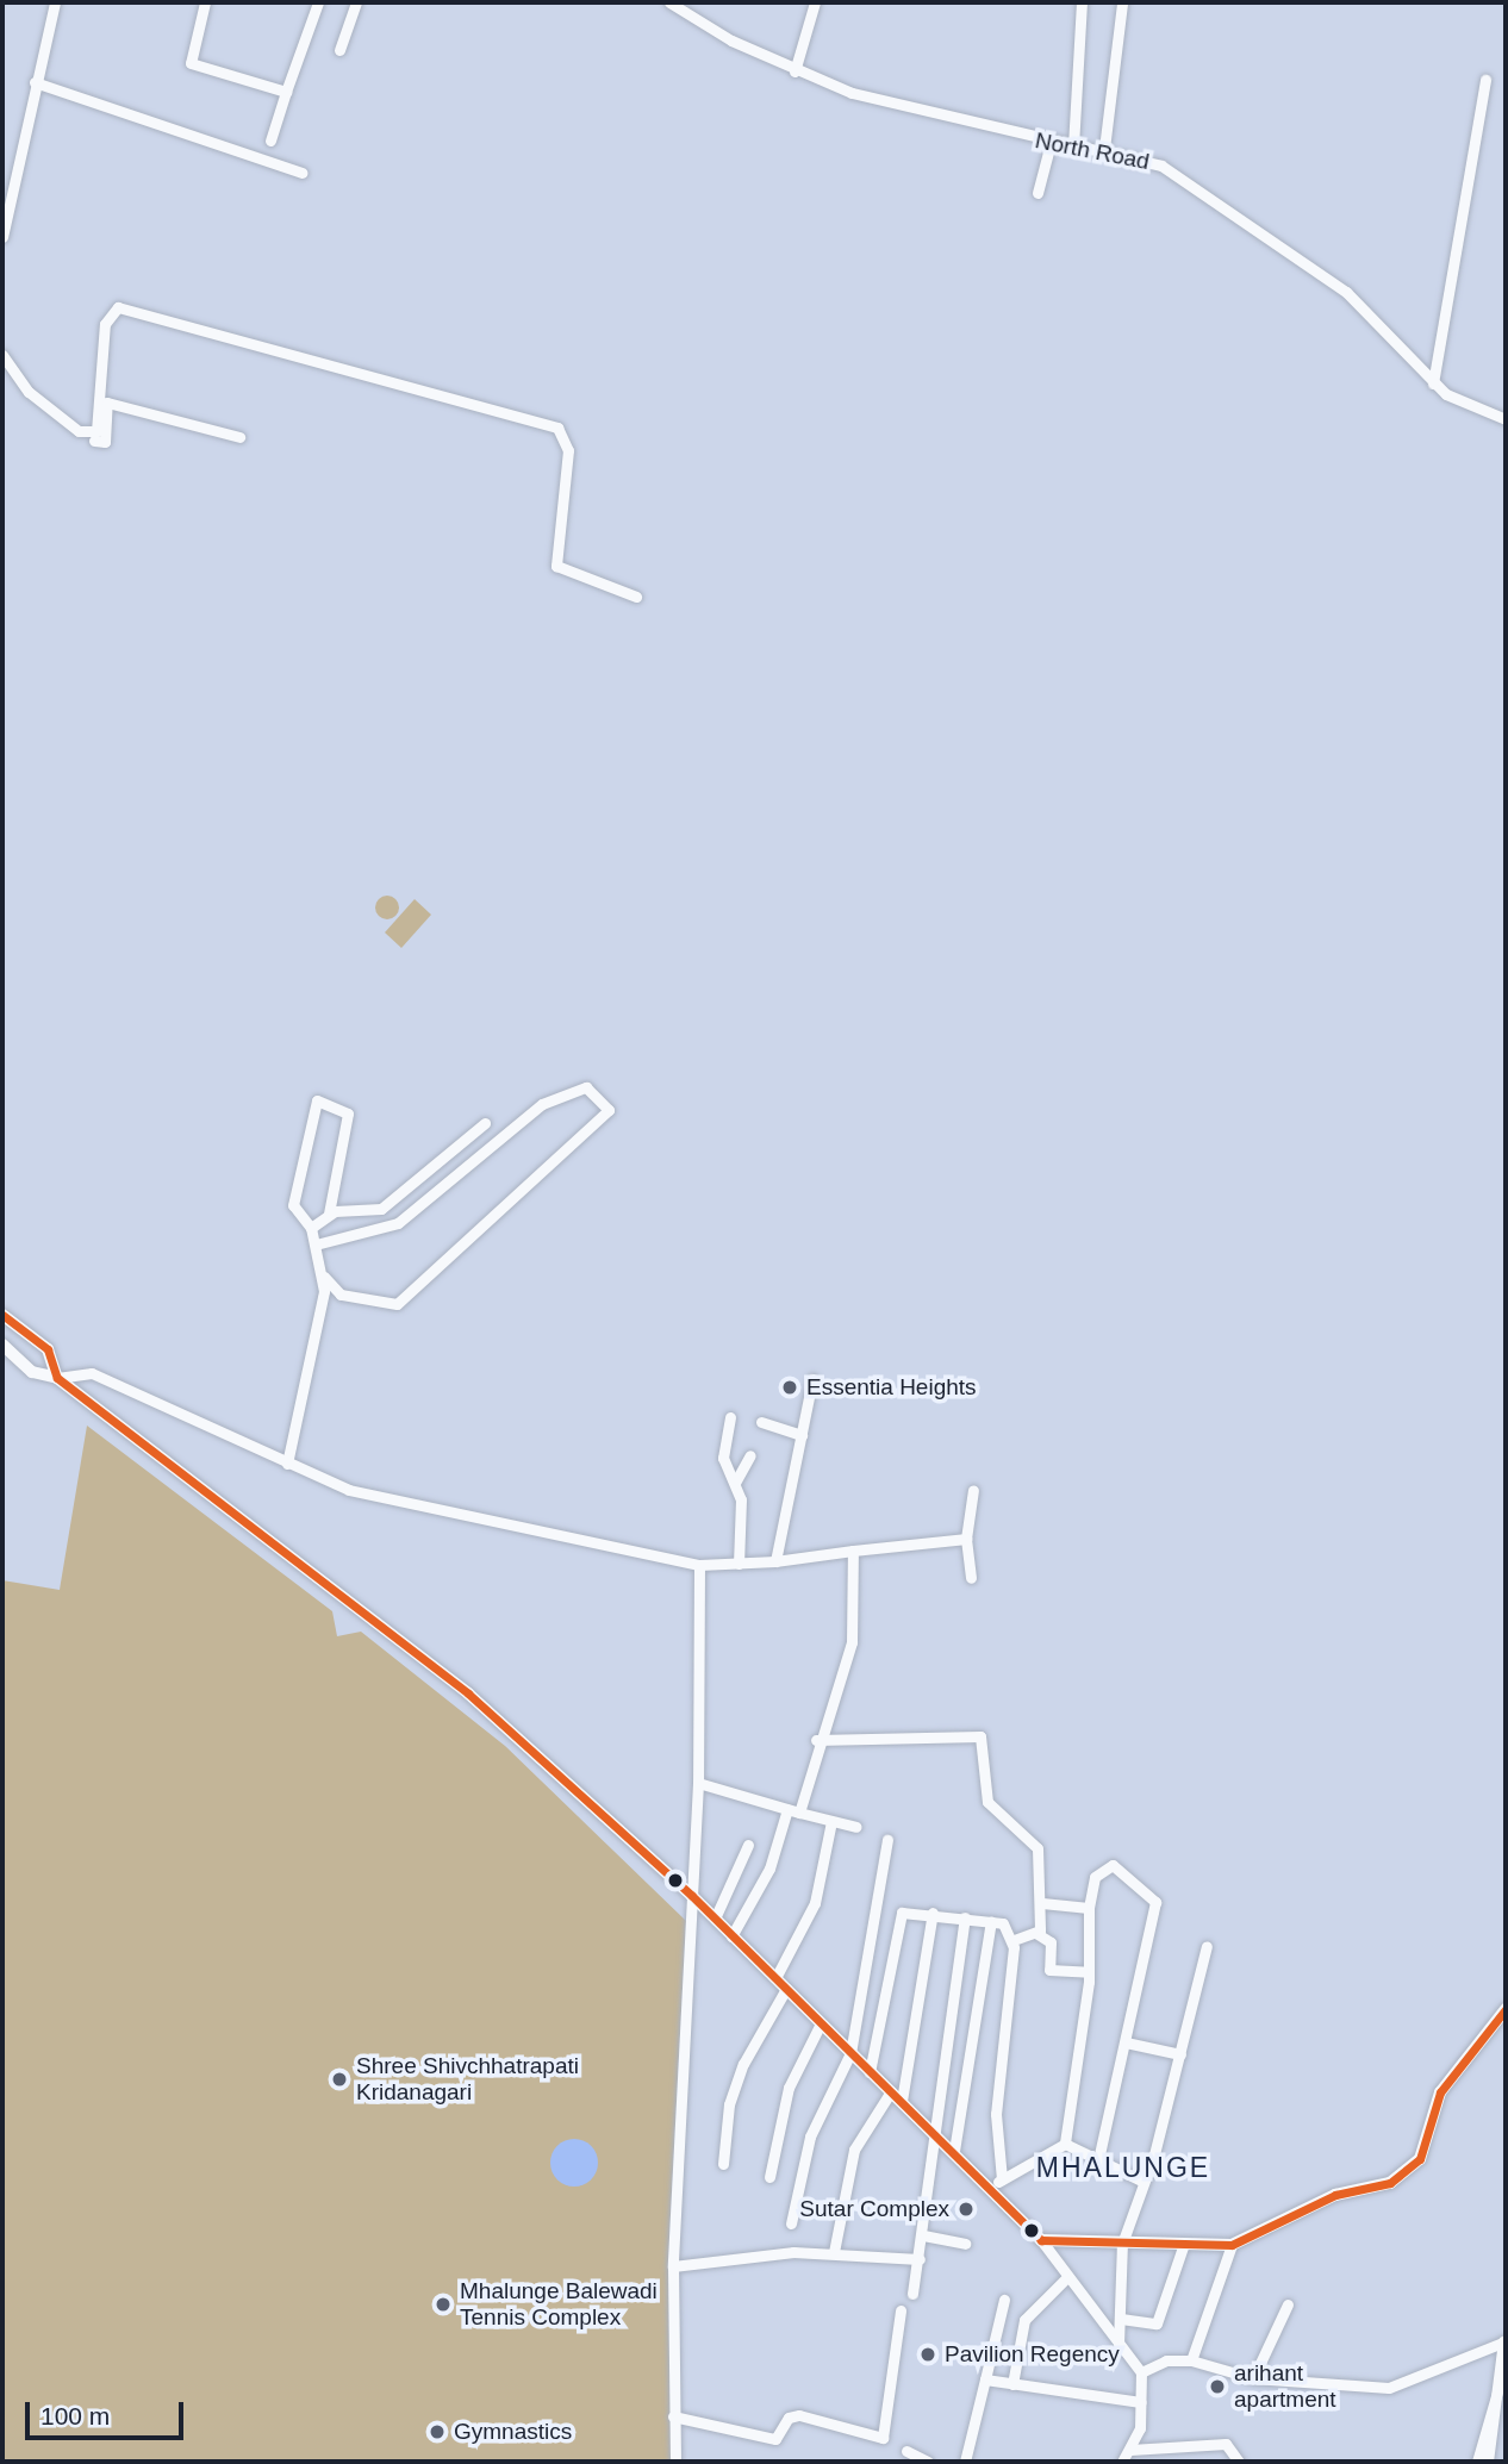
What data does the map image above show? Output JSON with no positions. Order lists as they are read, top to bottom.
{
  "streets": {
    "street": ["North Road"]
  },
  "districts": ["MHALUNGE"],
  "places": [
    "Essentia Heights",
    "Shree Shivchhatrapati Kridanagari",
    "Sutar Complex",
    "Mhalunge Balewadi Tennis Complex",
    "Pavilion Regency",
    "arihant apartment",
    "Gymnastics"
  ],
  "scale_bar": "100 m"
}
